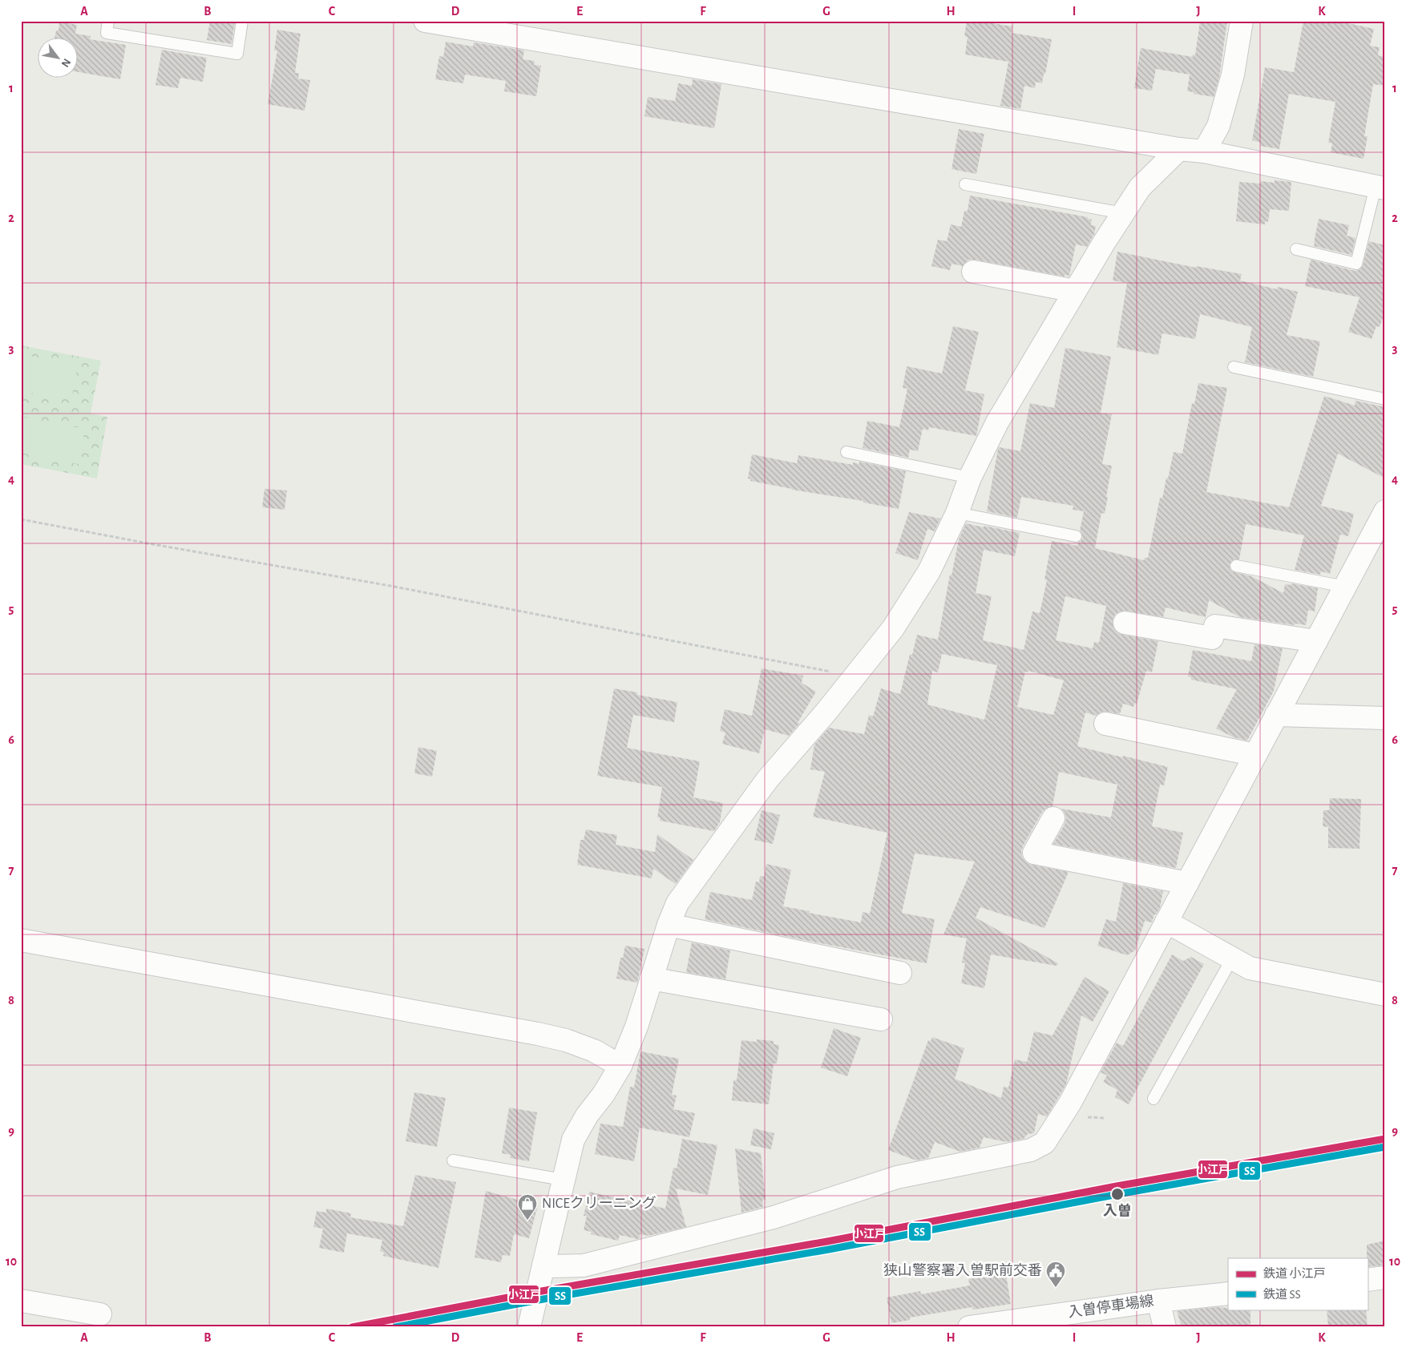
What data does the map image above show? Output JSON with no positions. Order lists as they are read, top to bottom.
{
  "streets": {
    "street": ["入曽停車場線"]
  },
  "places": {
    "other": ["入曽"],
    "shop": ["NICEクリーニング"],
    "public building": ["狭山警察署入曽駅前交番"]
  },
  "lines": ["rail line 小江戸", "rail line SS"],
  "legend": ["鉄道 小江戸", "鉄道 SS"],
  "north": "bottom right",
  "grid": {
    "columns": [
      "A",
      "B",
      "C",
      "D",
      "E",
      "F",
      "G",
      "H",
      "I",
      "J",
      "K"
    ],
    "rows": [
      "1",
      "2",
      "3",
      "4",
      "5",
      "6",
      "7",
      "8",
      "9",
      "10"
    ]
  }
}
